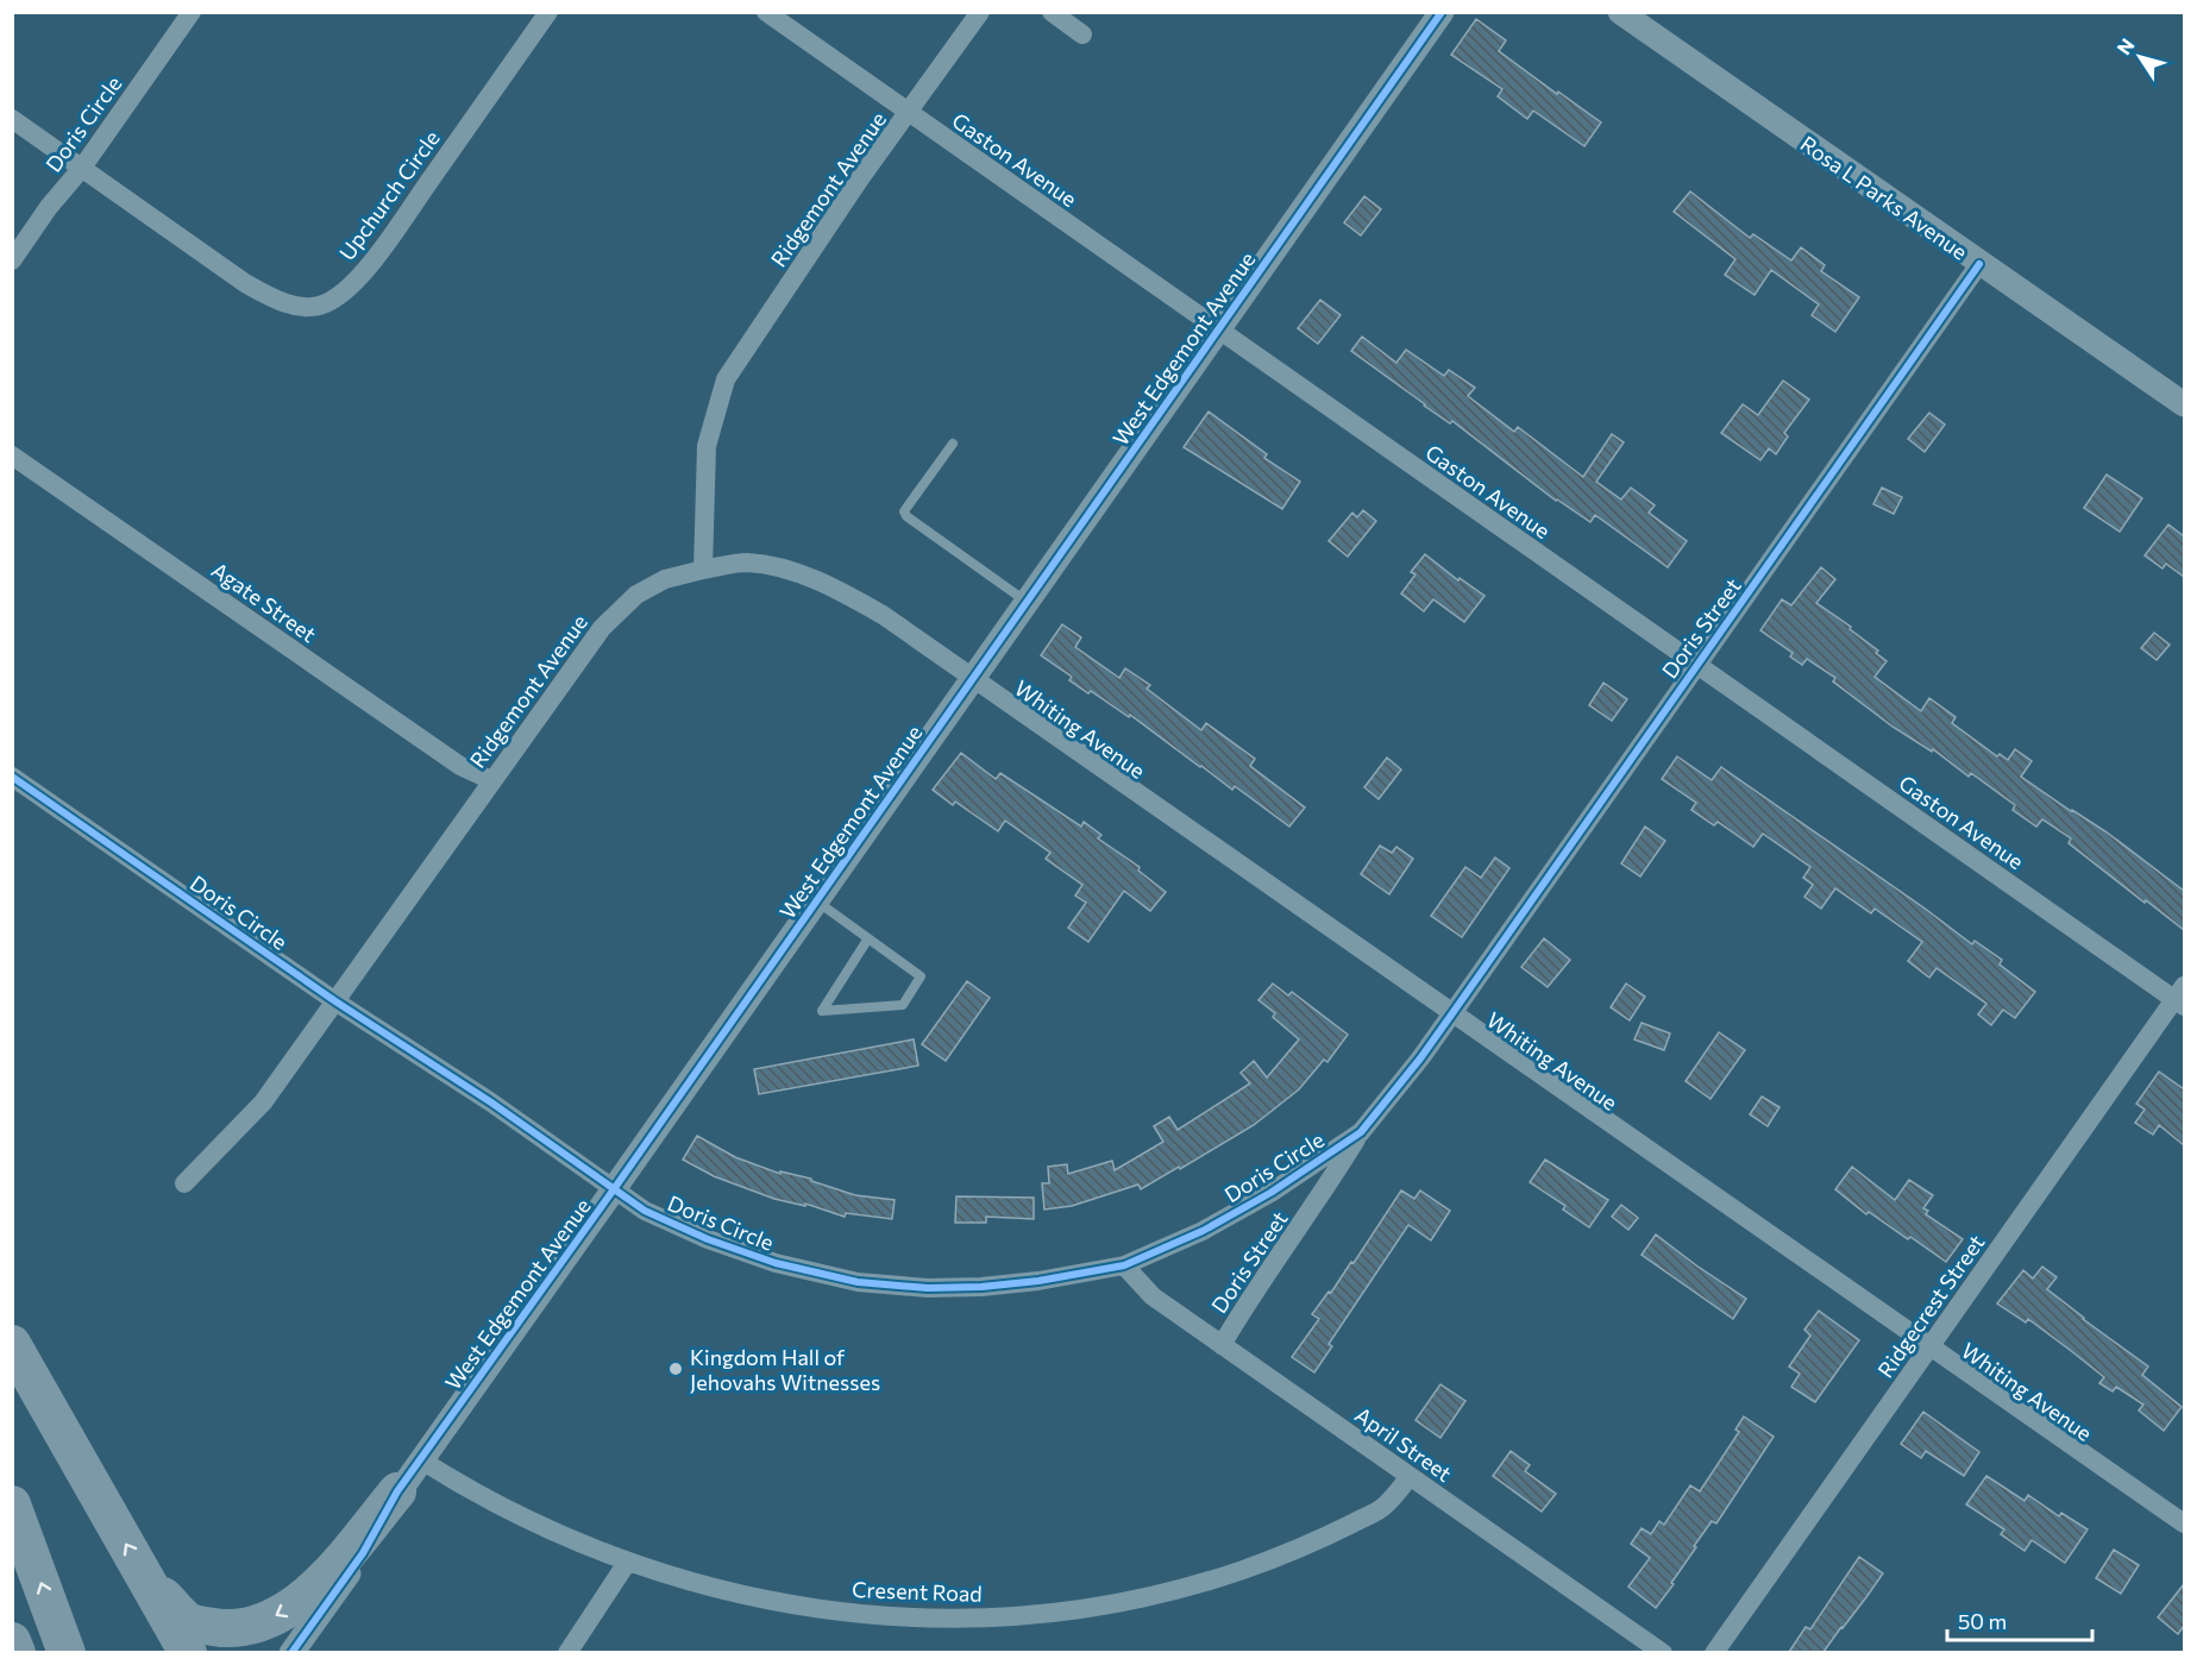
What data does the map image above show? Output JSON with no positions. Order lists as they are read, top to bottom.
{
  "streets": {
    "street": [
      "Doris Circle",
      "Gaston Avenue",
      "Ridgemont Avenue",
      "Upchurch Circle",
      "Rosa L Parks Avenue",
      "West Edgemont Avenue",
      "Agate Street",
      "Doris Street",
      "Whiting Avenue",
      "Ridgecrest Street",
      "April Street",
      "Cresent Road"
    ]
  },
  "crossings": [
    ["Doris Circle", "Ridgemont Avenue"],
    ["Doris Circle", "Upchurch Circle"],
    ["Doris Circle", "West Edgemont Avenue"],
    ["Doris Circle", "Doris Street"],
    ["Doris Circle", "Whiting Avenue"],
    ["Doris Circle", "April Street"],
    ["Gaston Avenue", "Ridgemont Avenue"],
    ["Gaston Avenue", "West Edgemont Avenue"],
    ["Gaston Avenue", "Doris Street"],
    ["Gaston Avenue", "Ridgecrest Street"],
    ["Ridgemont Avenue", "Agate Street"],
    ["Ridgemont Avenue", "Whiting Avenue"],
    ["Rosa L Parks Avenue", "Doris Street"],
    ["West Edgemont Avenue", "Whiting Avenue"],
    ["West Edgemont Avenue", "Cresent Road"],
    ["Doris Street", "Whiting Avenue"],
    ["Doris Street", "April Street"],
    ["Whiting Avenue", "Ridgecrest Street"],
    ["April Street", "Cresent Road"]
  ],
  "places": ["Kingdom Hall of Jehovahs Witnesses"],
  "scale_bar": "50 m",
  "north": "top left"
}
